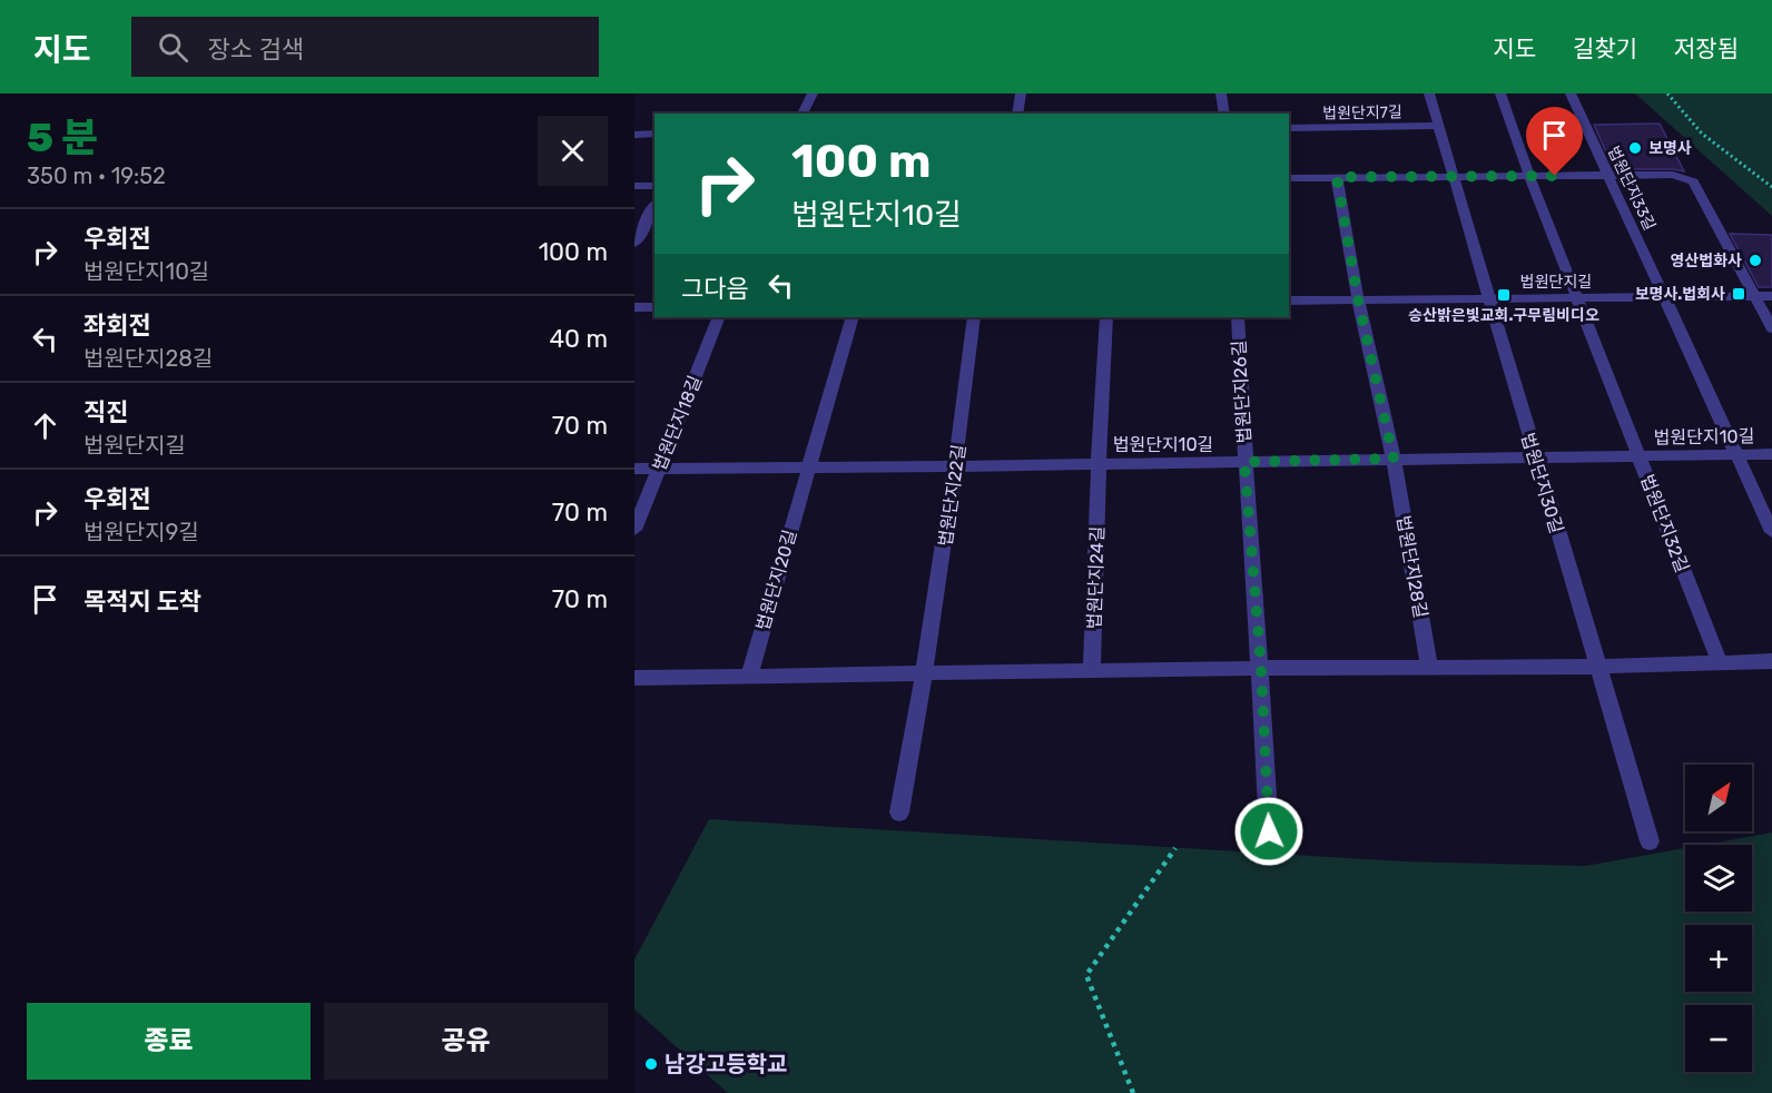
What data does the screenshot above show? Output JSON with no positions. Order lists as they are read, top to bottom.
{
  "streets": {
    "street": [
      "법원단지7길",
      "법원단지33길",
      "법원단지길",
      "법원단지26길",
      "법원단지18길",
      "법원단지10길",
      "법원단지30길",
      "법원단지22길",
      "법원단지32길",
      "법원단지28길",
      "법원단지24길",
      "법원단지20길"
    ]
  },
  "crossings": [
    ["법원단지7길", "법원단지30길"],
    ["법원단지33길", "법원단지길"],
    ["법원단지33길", "법원단지10길"],
    ["법원단지길", "법원단지30길"],
    ["법원단지길", "법원단지32길"],
    ["법원단지길", "법원단지28길"],
    ["법원단지26길", "법원단지10길"],
    ["법원단지18길", "법원단지10길"],
    ["법원단지10길", "법원단지30길"],
    ["법원단지10길", "법원단지22길"],
    ["법원단지10길", "법원단지32길"],
    ["법원단지10길", "법원단지28길"],
    ["법원단지10길", "법원단지24길"],
    ["법원단지10길", "법원단지20길"]
  ],
  "places": {
    "other": ["보명사", "영산법화사", "남강고등학교"],
    "transit": ["보명사.법회사", "승산밝은빛교회.구무림비디오"]
  },
  "north": "top right",
  "page": {
    "header": "지도",
    "search": "장소 검색",
    "nav": ["지도", "길찾기", "저장됨"],
    "heading": ["5 분", "350 m · 19:52"],
    "turn": ["100 m", "법원단지10길"],
    "list": [
      {
        "name": "우회전",
        "note": "법원단지10길",
        "value": "100 m"
      },
      {
        "name": "좌회전",
        "note": "법원단지28길",
        "value": "40 m"
      },
      {
        "name": "직진",
        "note": "법원단지길",
        "value": "70 m"
      },
      {
        "name": "우회전",
        "note": "법원단지9길",
        "value": "70 m"
      },
      {
        "name": "목적지 도착",
        "value": "70 m"
      }
    ],
    "then": "그다음",
    "map_buttons": ["+", "−"],
    "buttons": ["종료", "공유"]
  }
}
